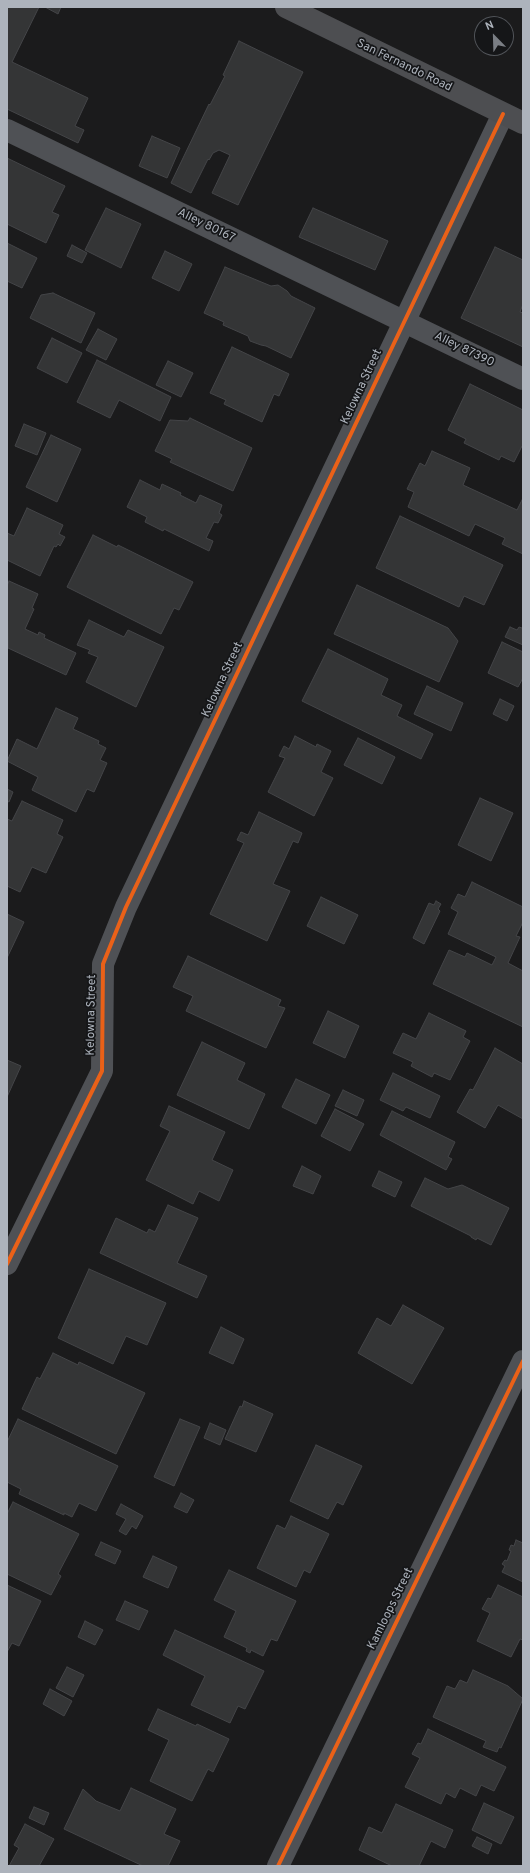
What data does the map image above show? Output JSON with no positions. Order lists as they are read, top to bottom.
{
  "streets": {
    "main road": ["San Fernando Road"],
    "street": [
      "Alley 80167",
      "Alley 87390",
      "Kelowna Street",
      "Kamloops Street"
    ]
  },
  "crossings": [
    ["San Fernando Road", "Kelowna Street"],
    ["Alley 80167", "Alley 87390"],
    ["Alley 80167", "Kelowna Street"],
    ["Alley 87390", "Kelowna Street"]
  ],
  "north": "top left"
}
